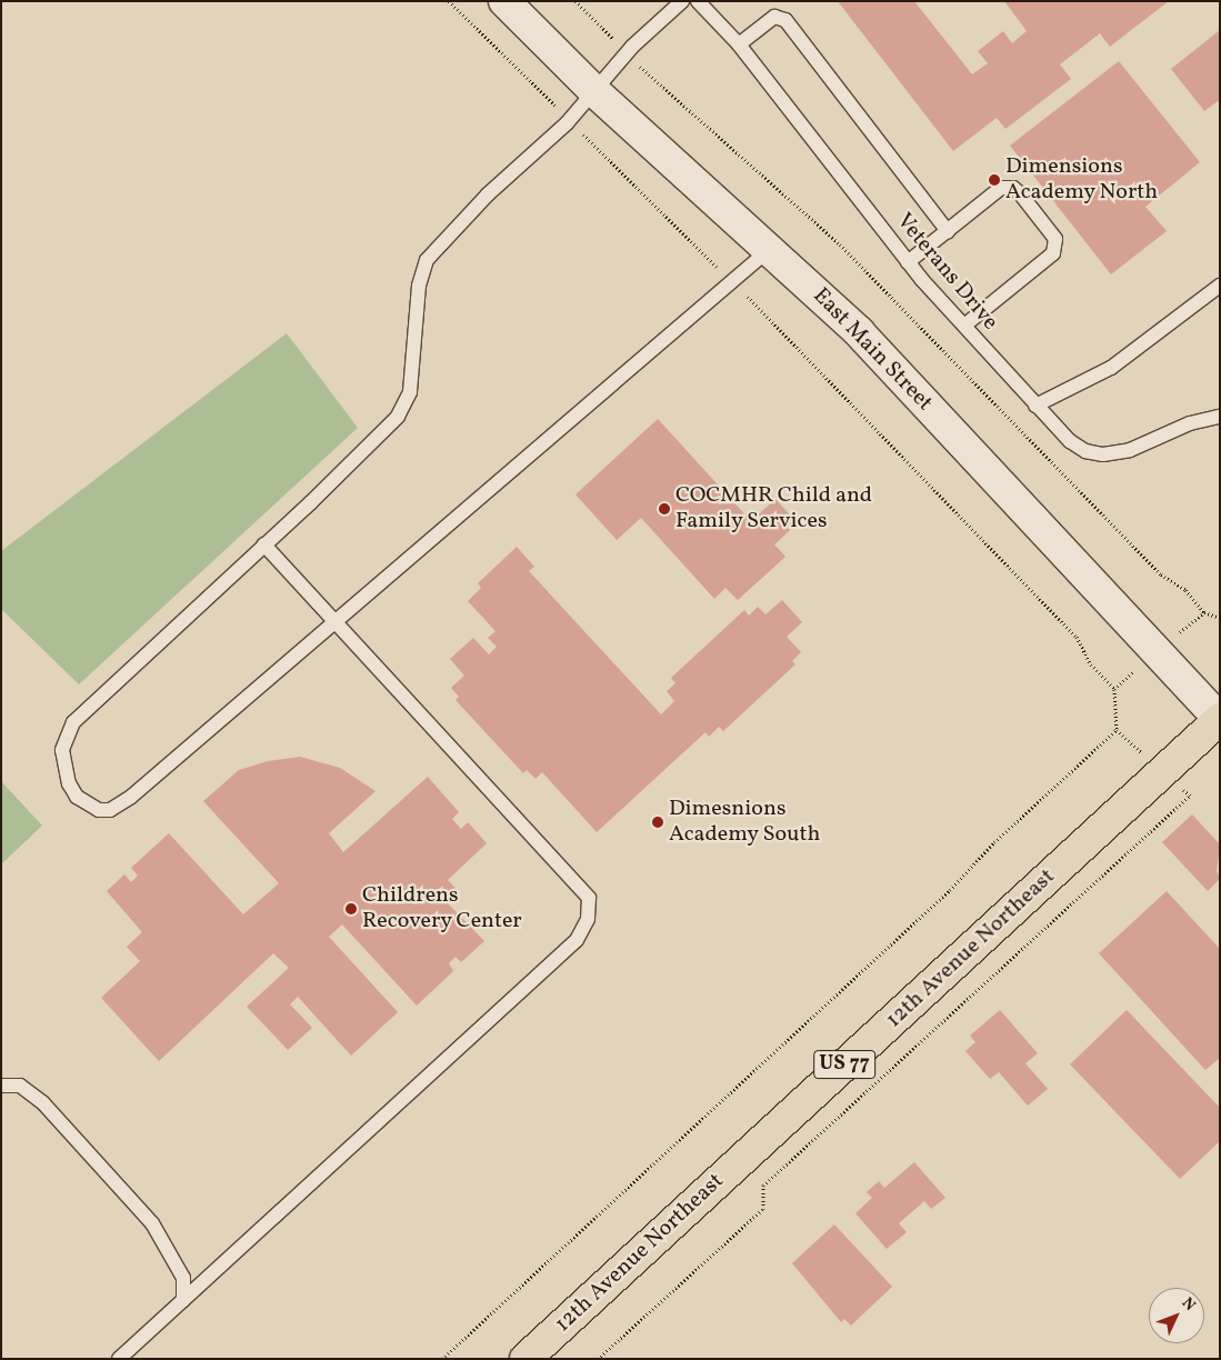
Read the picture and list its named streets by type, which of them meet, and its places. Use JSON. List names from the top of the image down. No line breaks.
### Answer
{"streets":{"main road":["12th Avenue Northeast","US 77"],"street":["East Main Street"],"lane":["Veterans Drive"]},"crossings":[["East Main Street","12th Avenue Northeast"]],"places":["Dimensions Academy North","COCMHR Child and Family Services","Dimesnions Academy South","Childrens Recovery Center"],"north":"top right"}
